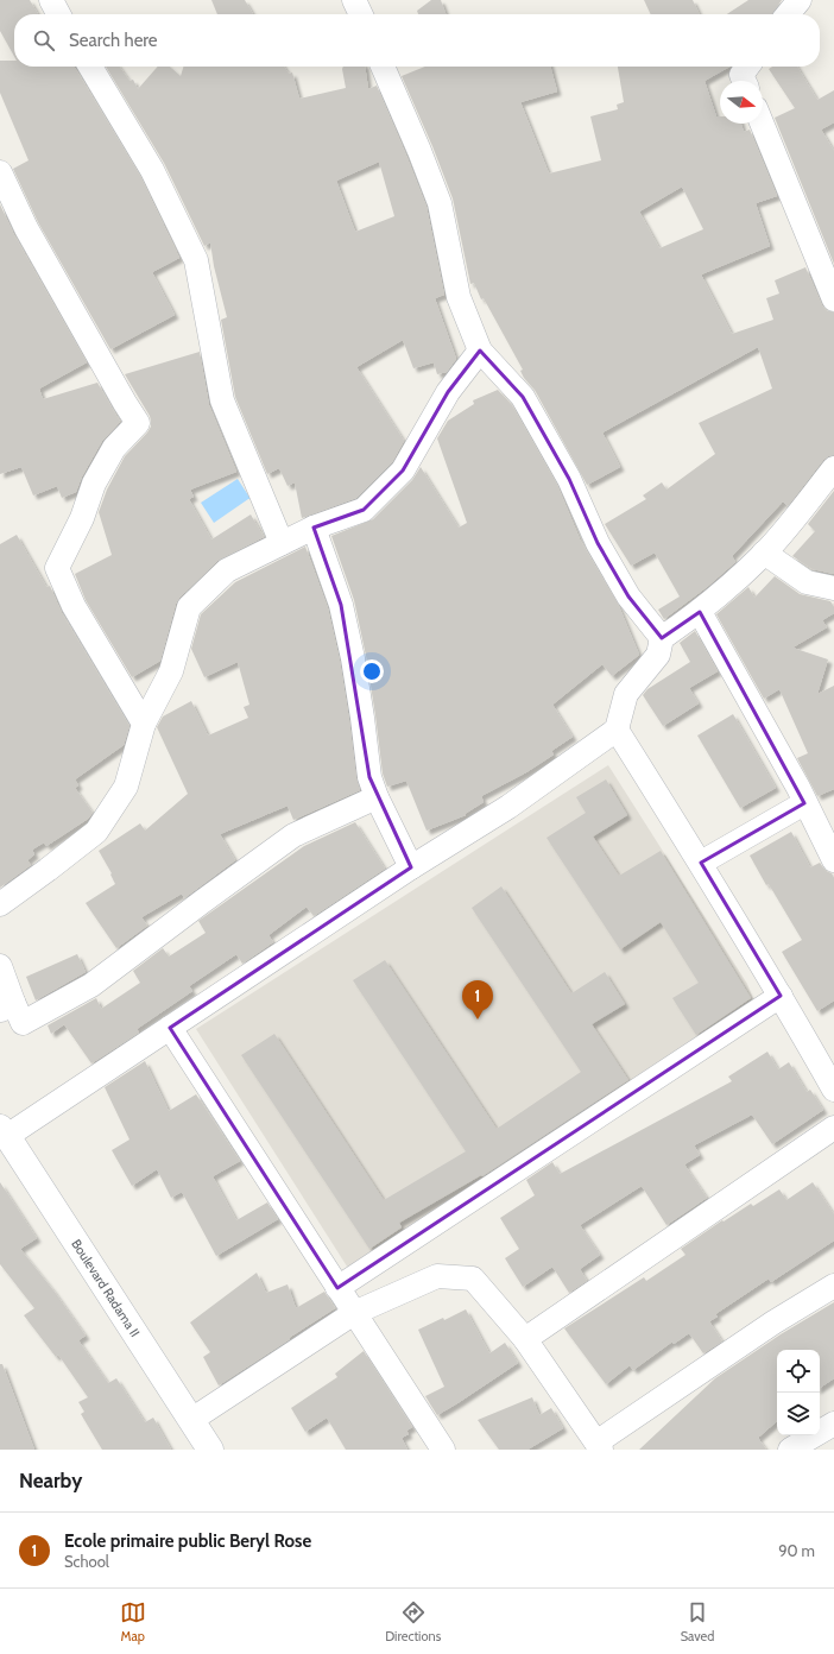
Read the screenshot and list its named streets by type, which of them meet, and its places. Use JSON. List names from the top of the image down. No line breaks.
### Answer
{"streets":{"street":["Boulevard Radama II"]},"north":"right","page":{"search":"Search here","pins":"1","heading":"Nearby","list":[{"mark":"1","name":"Ecole primaire public Beryl Rose","note":"School","value":"90 m"}],"nav":["Map","Directions","Saved"]}}
